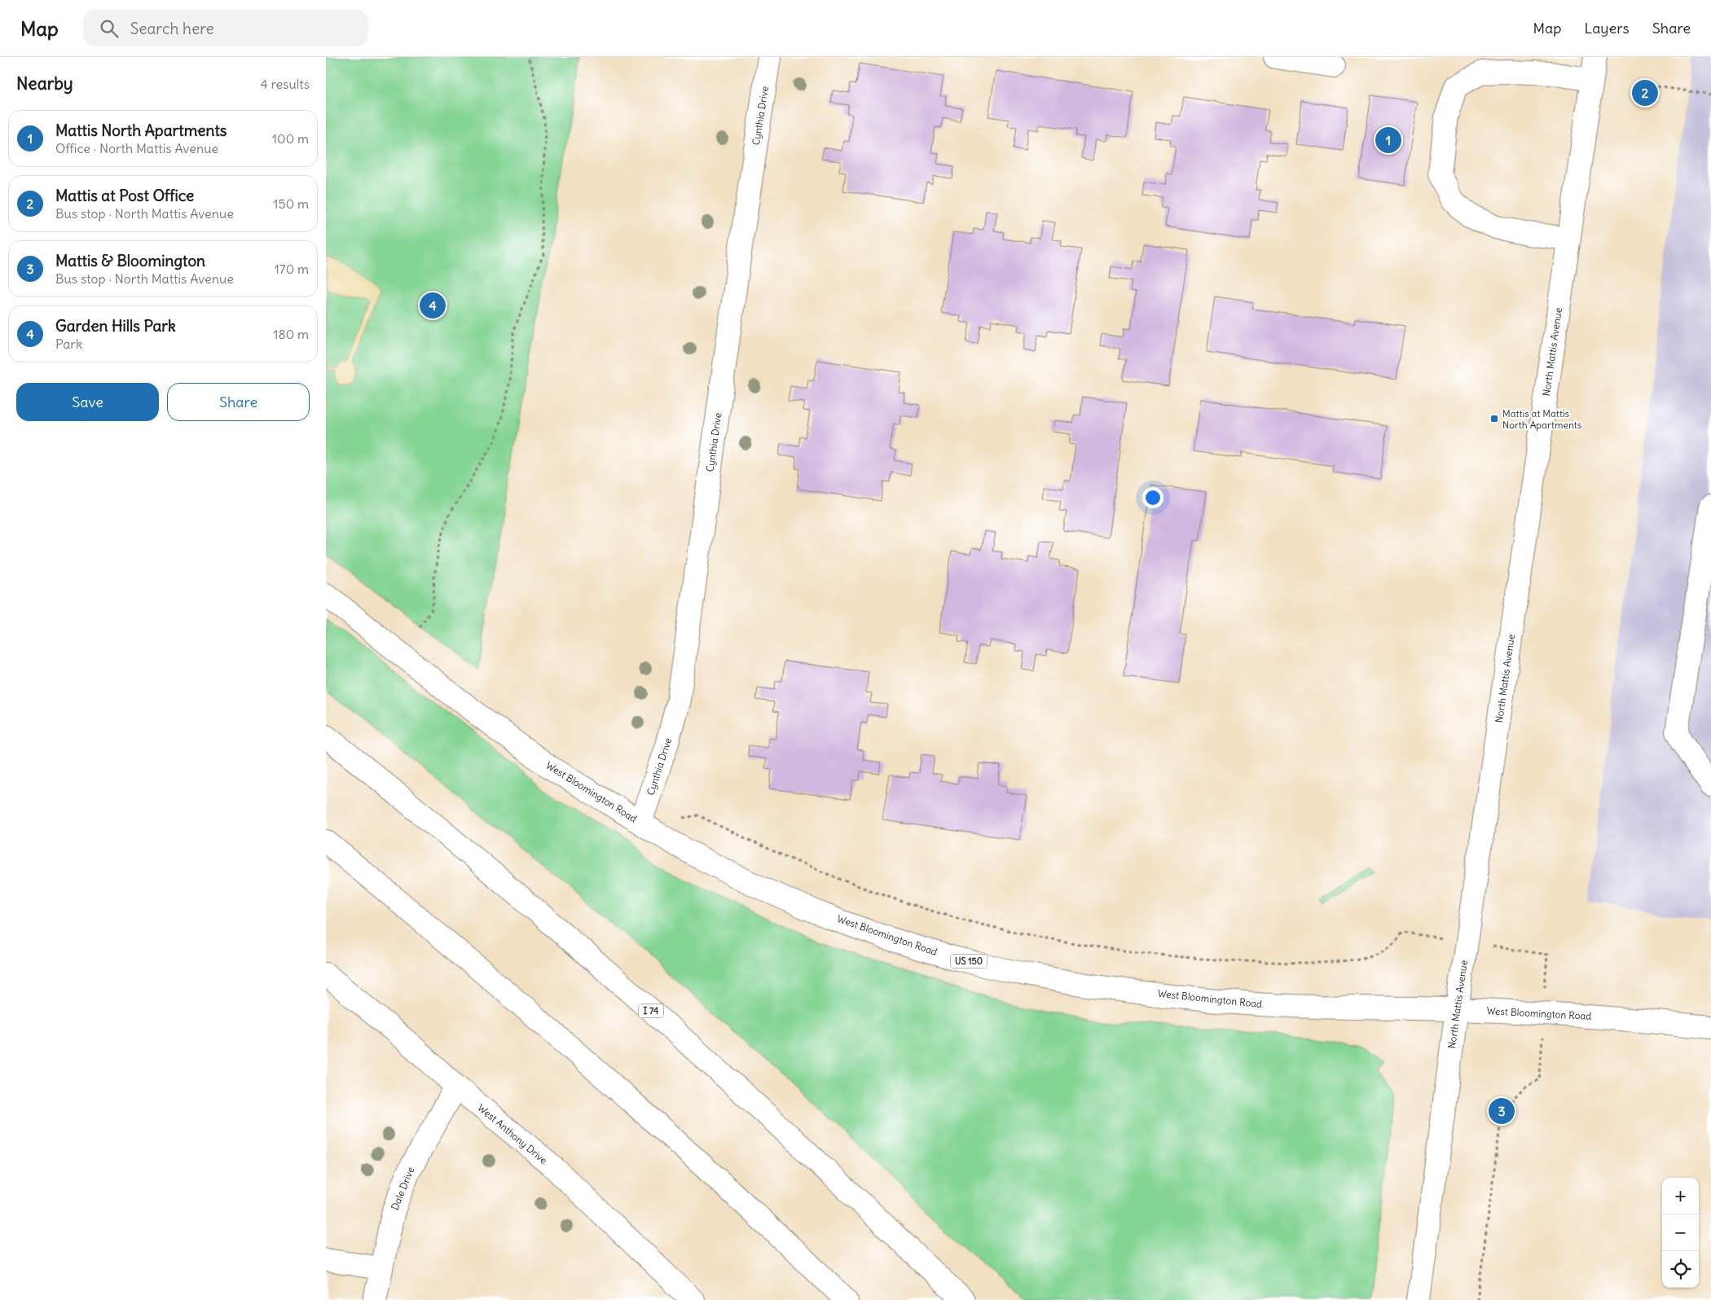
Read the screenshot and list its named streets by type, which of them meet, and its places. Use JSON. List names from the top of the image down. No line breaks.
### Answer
{"streets":{"main road":["Cynthia Drive","North Mattis Avenue","West Bloomington Road","US 150","I 74","West Anthony Drive","Dale Drive"]},"crossings":[["Cynthia Drive","West Bloomington Road"],["North Mattis Avenue","West Bloomington Road"],["West Anthony Drive","Dale Drive"]],"places":{"transit":["Mattis at Mattis North Apartments"]},"page":{"header":"Map","search":"Search here","nav":["Map","Layers","Share"],"heading":["Nearby","4 results"],"pins":["2","1","4","3"],"list":[{"mark":"1","name":"Mattis North Apartments","note":"Office · North Mattis Avenue","value":"100 m"},{"mark":"2","name":"Mattis at Post Office","note":"Bus stop · North Mattis Avenue","value":"150 m"},{"mark":"3","name":"Mattis & Bloomington","note":"Bus stop · North Mattis Avenue","value":"170 m"},{"mark":"4","name":"Garden Hills Park","note":"Park","value":"180 m"}],"buttons":["Save","Share"],"map_buttons":["+","−"]}}
